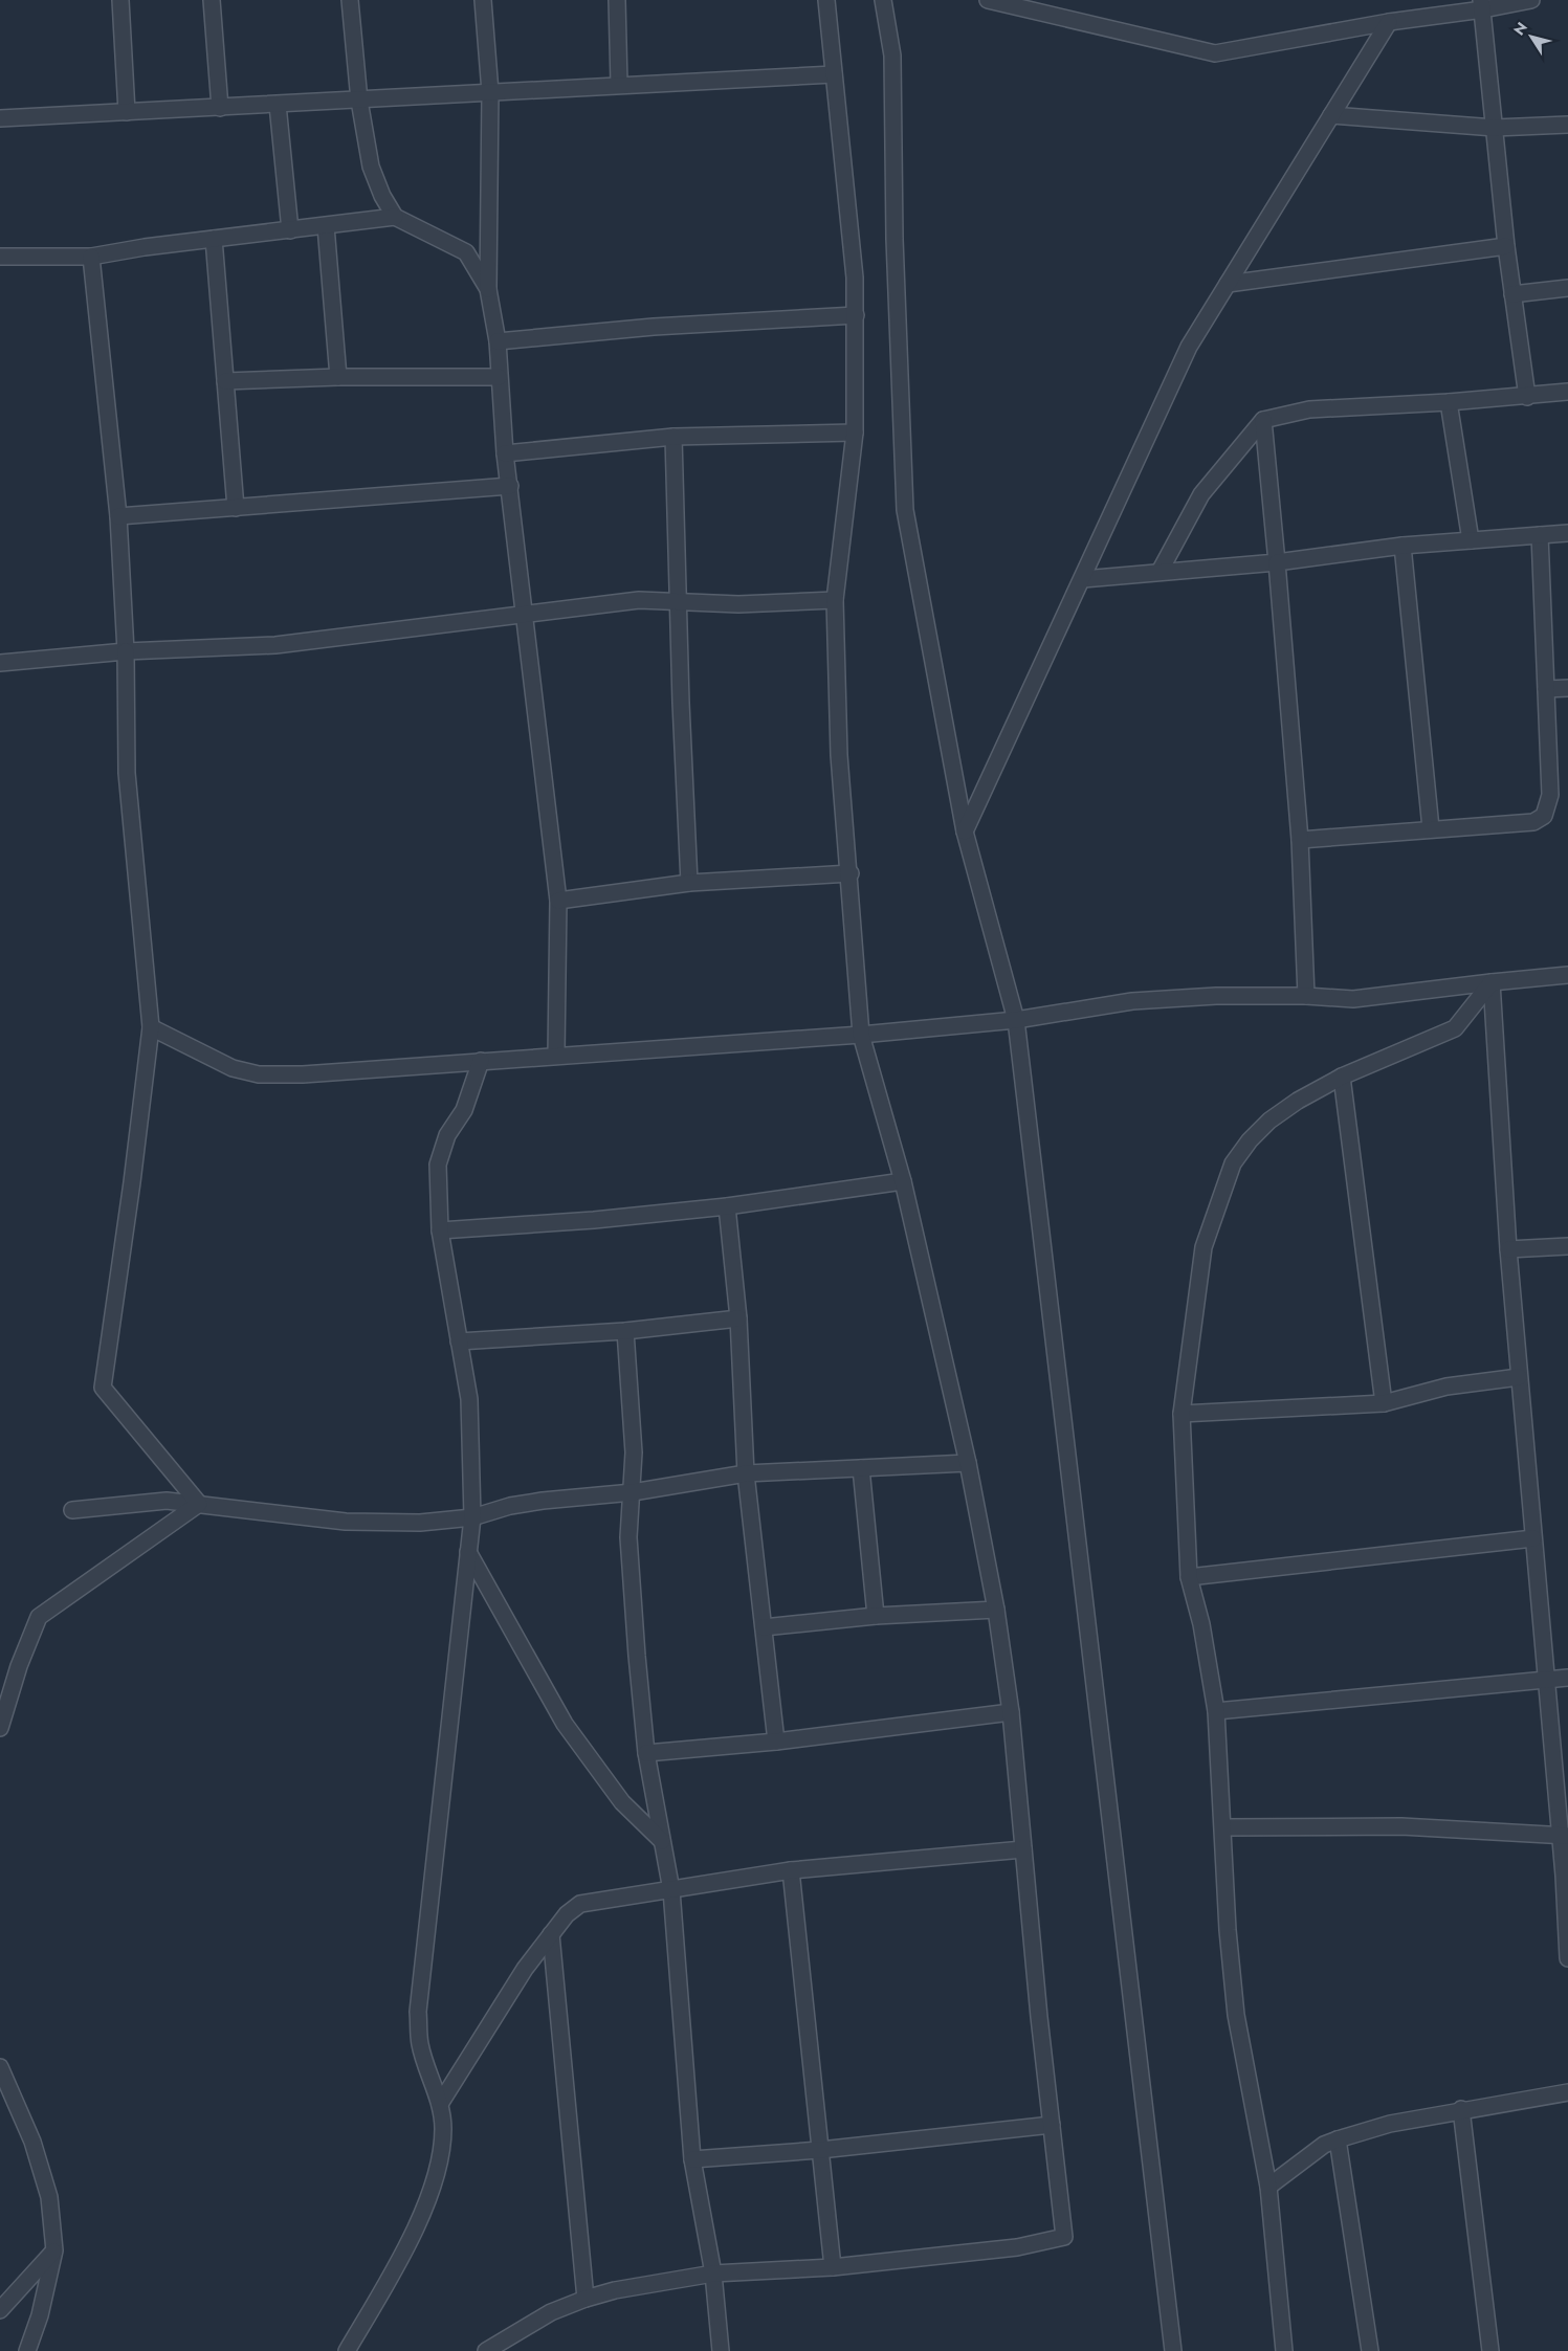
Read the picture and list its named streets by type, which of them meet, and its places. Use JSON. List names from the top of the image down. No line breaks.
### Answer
{"north":"top left"}
